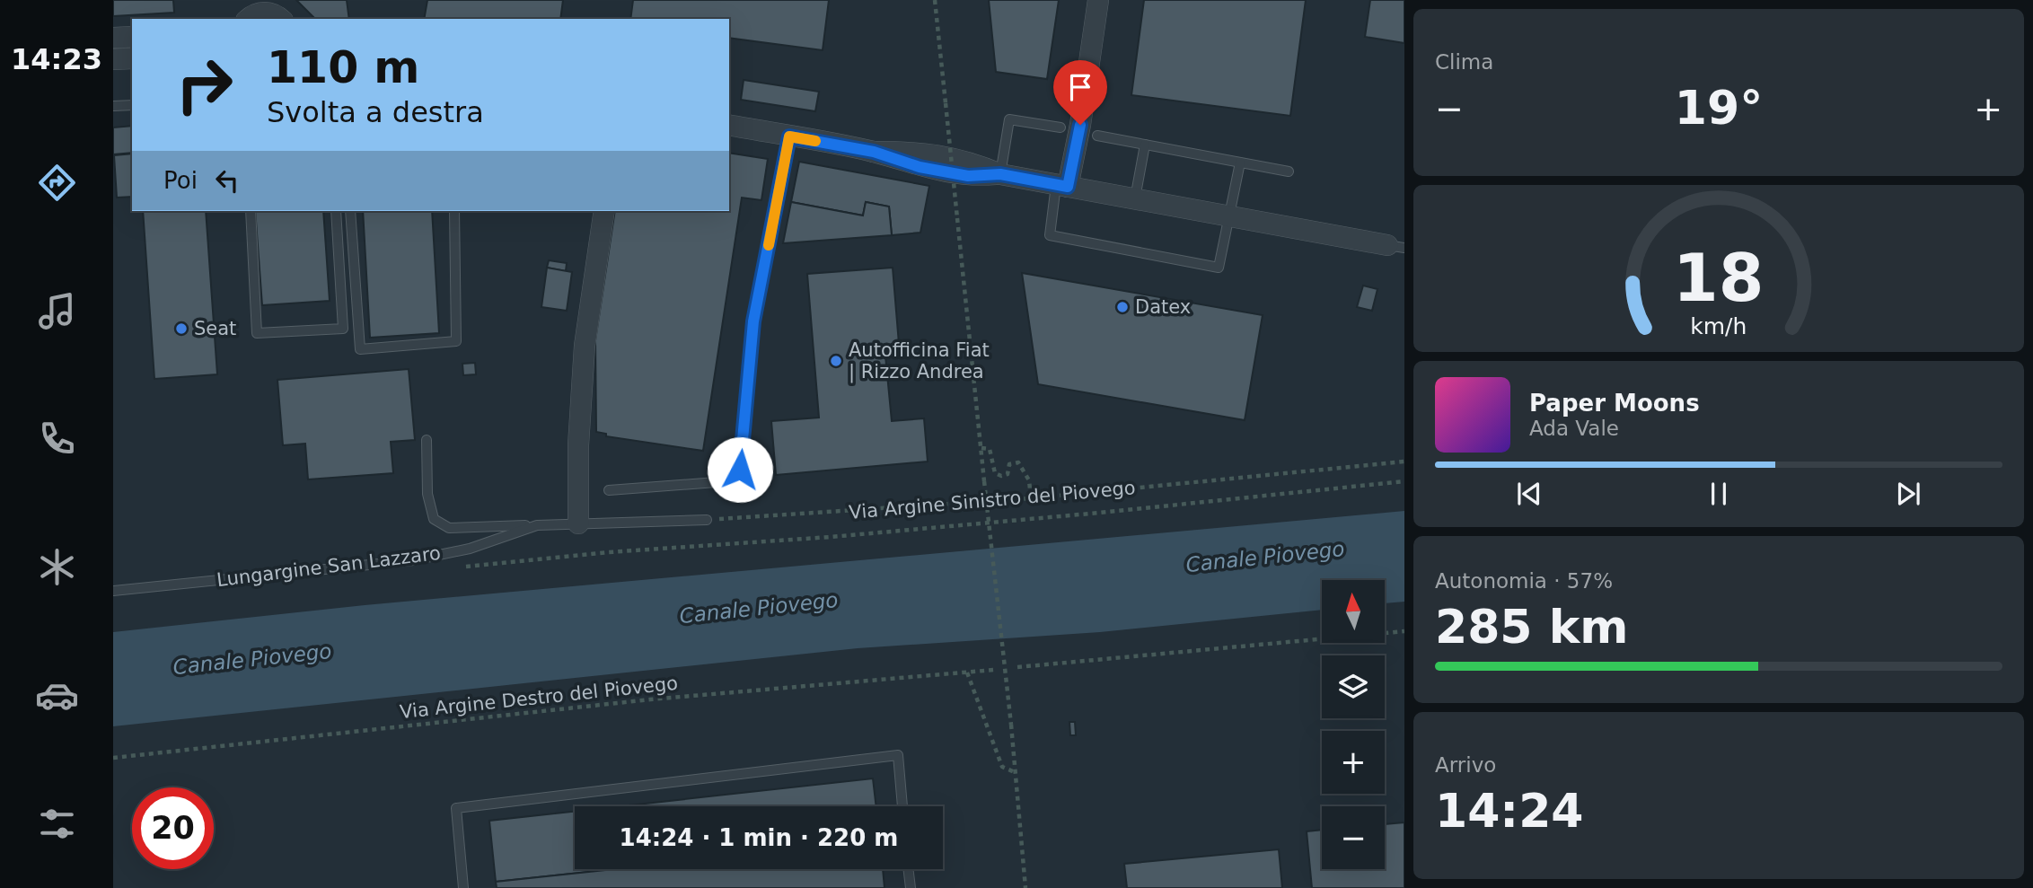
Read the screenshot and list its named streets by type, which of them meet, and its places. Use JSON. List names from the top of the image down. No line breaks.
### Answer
{"streets":{"lane":["Lungargine San Lazzaro"],"path":["Via Argine Sinistro del Piovego","Via Argine Destro del Piovego"]},"water":["Canale Piovego"],"places":["Datex","Seat","Autofficina Fiat | Rizzo Andrea"],"north":"top","page":{"tabs":"14:23","tile":["Clima",["Autonomia · 57%","285 km"],["Arrivo","14:24"]],"turn":["110 m","Svolta a destra"],"heat":["−","19°","+"],"then":"Poi","song":["Paper Moons","Ada Vale"],"map_buttons":["+","−"],"limit":"20","trip":"14:24 · 1 min · 220 m","gauge":["18","km/h"]}}
